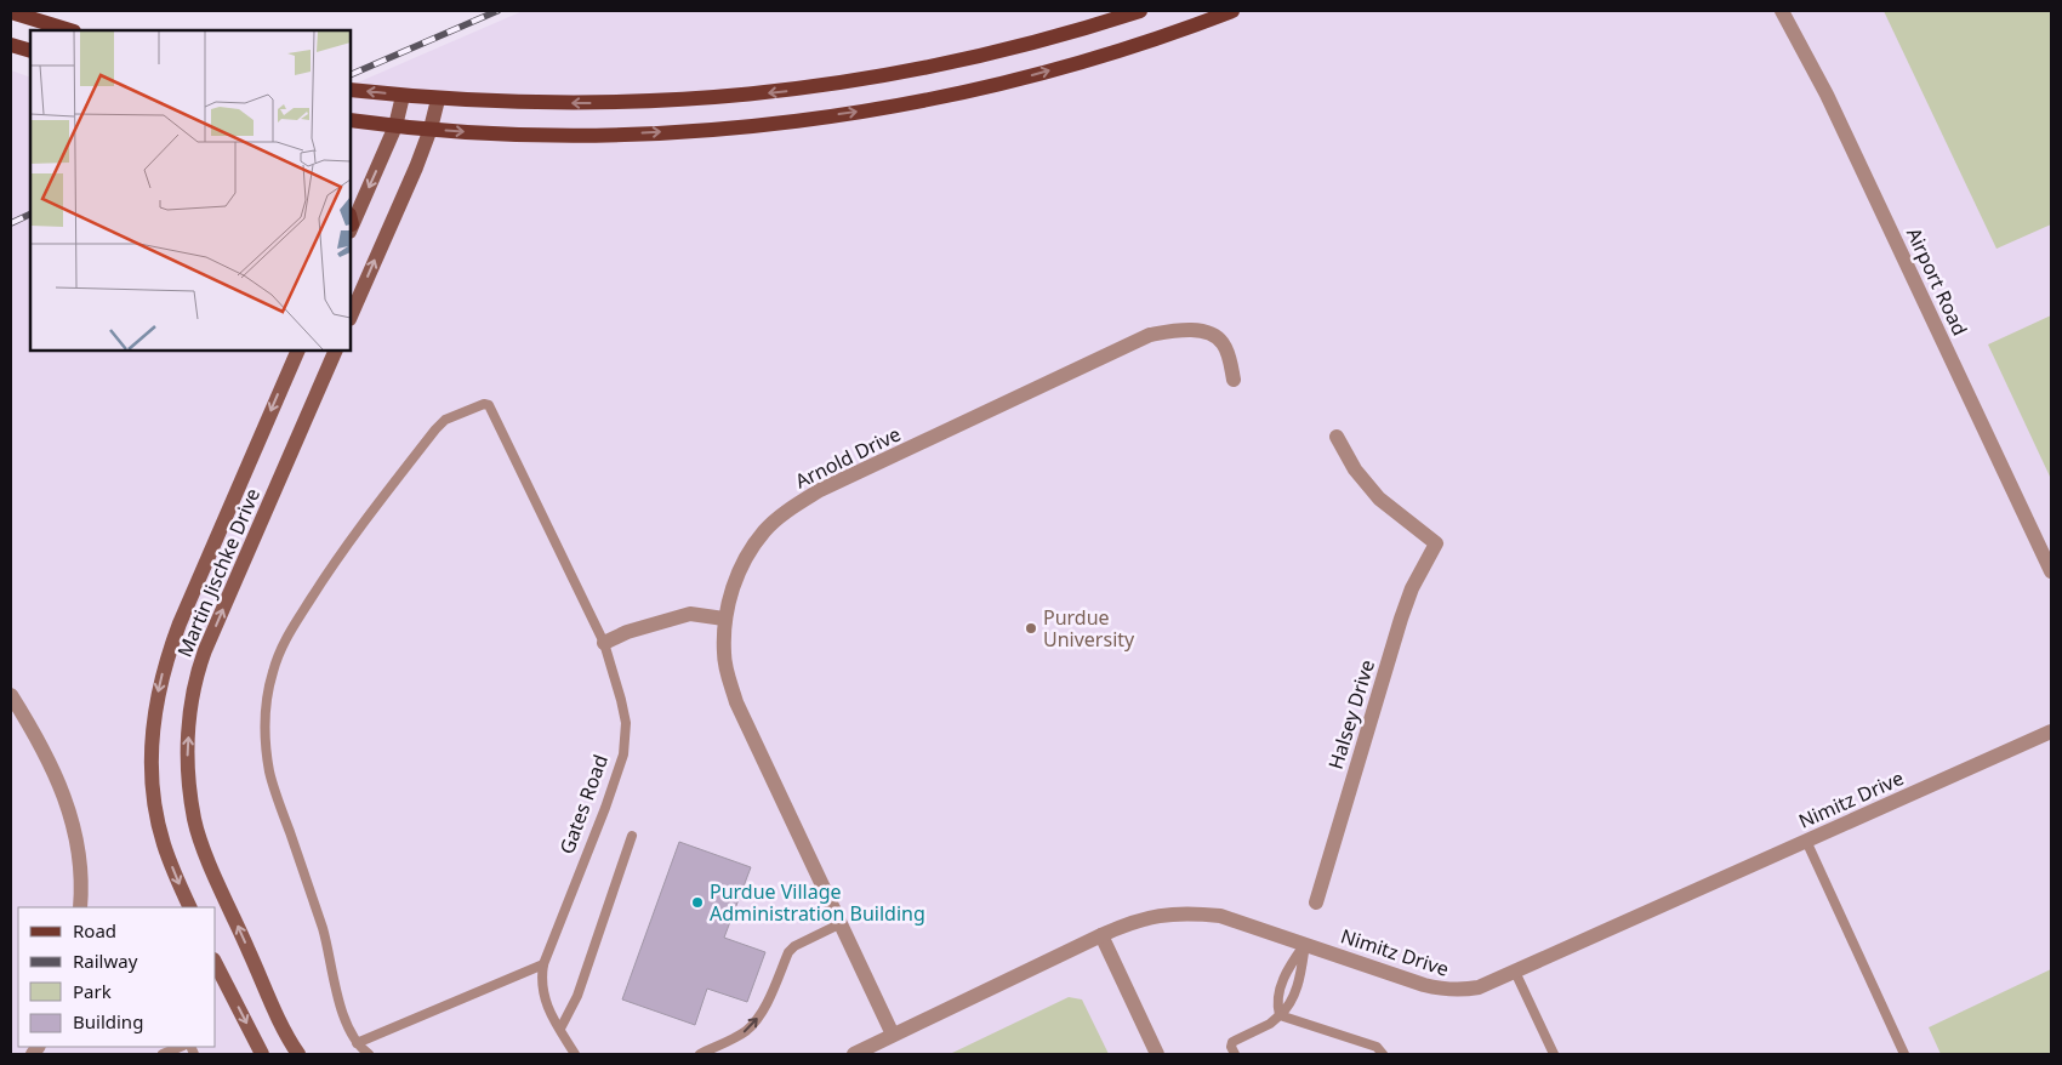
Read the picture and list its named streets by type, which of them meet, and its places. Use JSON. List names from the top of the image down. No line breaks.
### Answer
{"streets":{"main road":["Martin Jischke Drive"],"street":["Airport Road","Arnold Drive","Halsey Drive","Nimitz Drive"],"lane":["Gates Road"]},"crossings":[["Arnold Drive","Nimitz Drive"]],"places":["Purdue University","Purdue Village Administration Building"],"legend":["Road","Railway","Park","Building"]}
